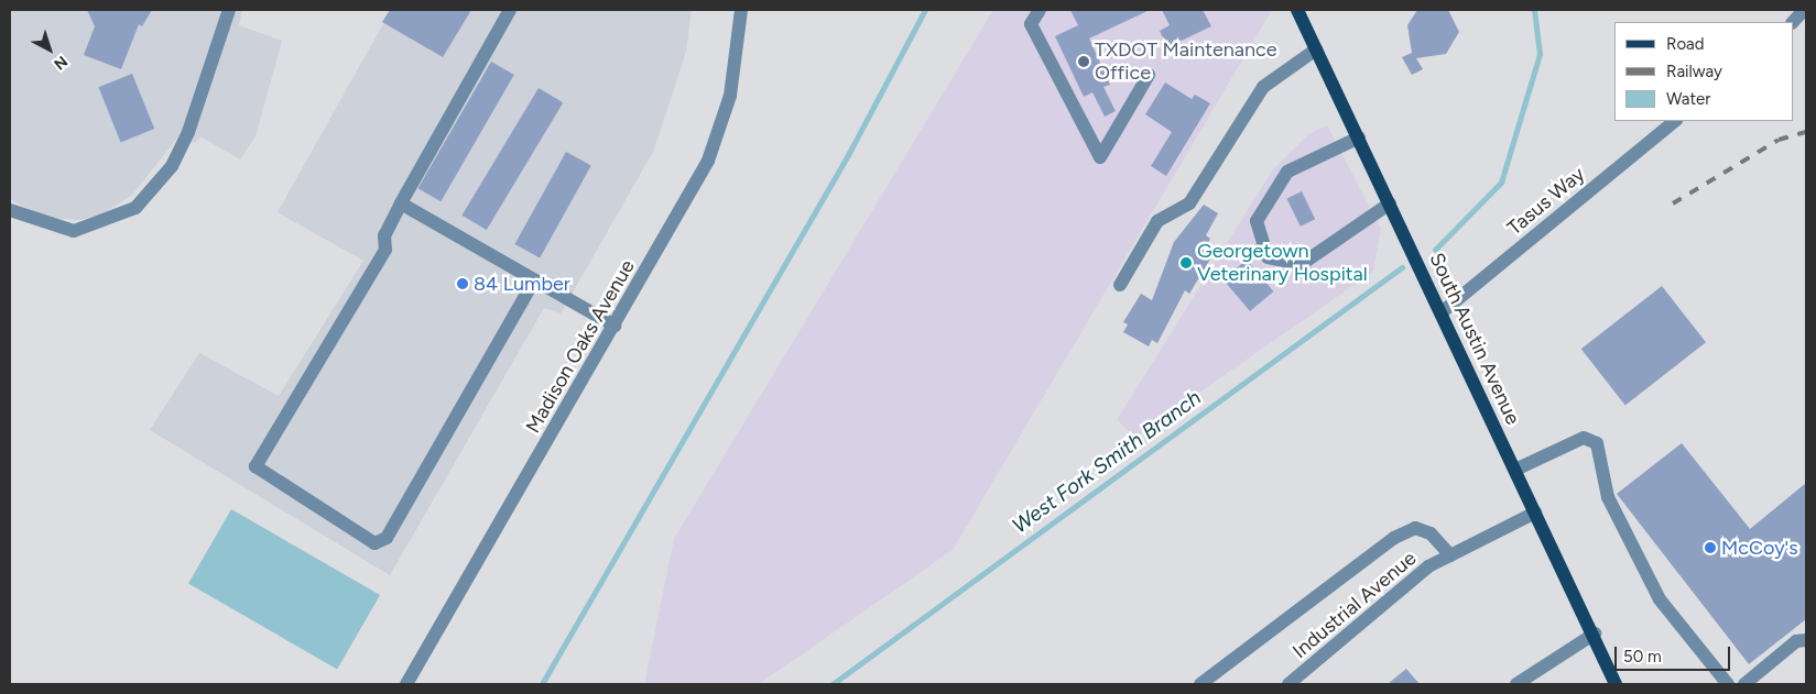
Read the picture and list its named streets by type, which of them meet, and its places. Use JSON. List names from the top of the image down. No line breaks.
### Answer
{"streets":{"main road":["South Austin Avenue"],"street":["Tasus Way","Madison Oaks Avenue","Industrial Avenue"]},"crossings":[["Tasus Way","South Austin Avenue"],["South Austin Avenue","Industrial Avenue"]],"water":["West Fork Smith Branch"],"places":["TXDOT Maintenance Office","Georgetown Veterinary Hospital","84 Lumber","McCoy's"],"legend":["Road","Railway","Water"],"scale_bar":"50 m","north":"bottom right"}
